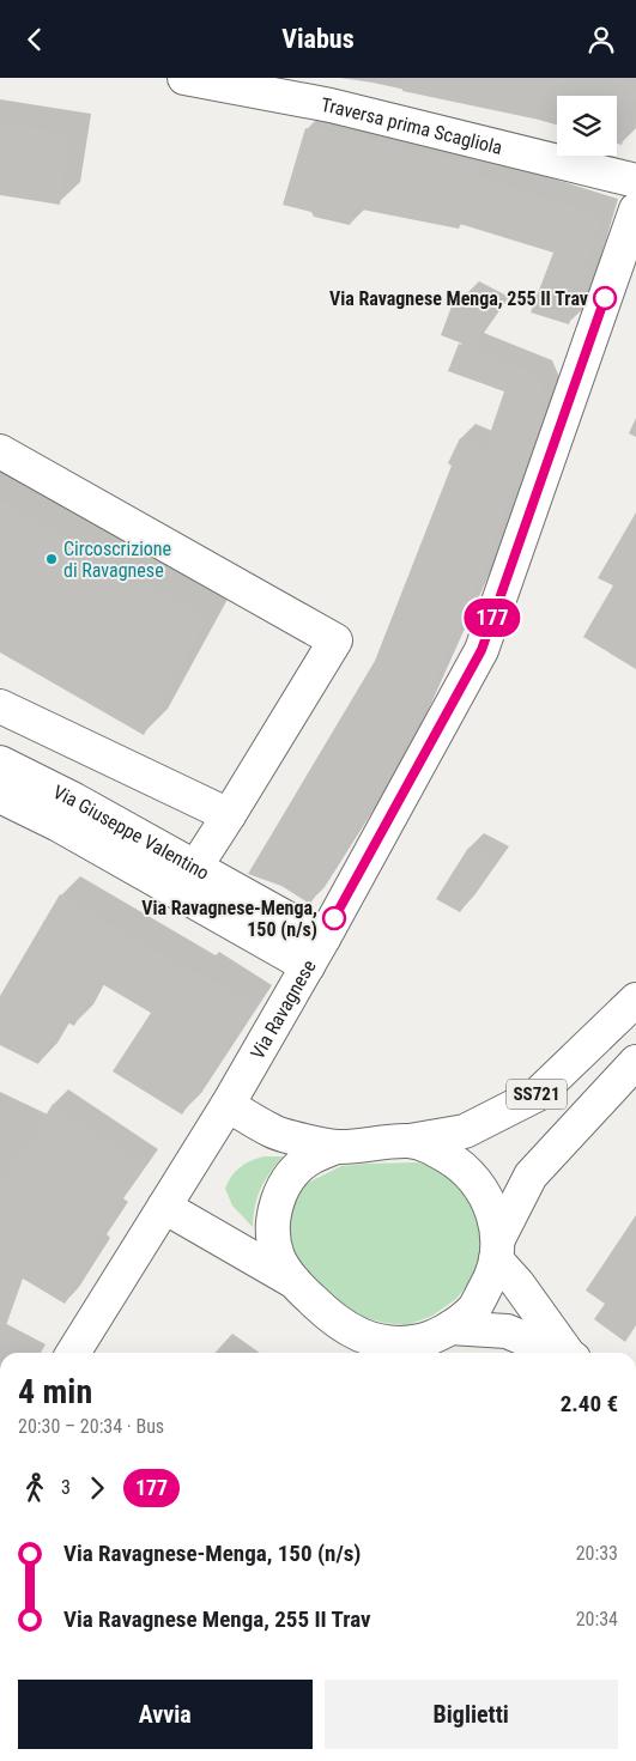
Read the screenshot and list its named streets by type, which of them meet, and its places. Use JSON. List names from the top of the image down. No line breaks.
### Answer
{"streets":{"main road":["Traversa prima Scagliola","Via Giuseppe Valentino","Via Ravagnese","SS721"]},"crossings":[["Via Giuseppe Valentino","Via Ravagnese"]],"places":["Via Ravagnese Menga, 255 II Trav","Circoscrizione di Ravagnese","Via Ravagnese-Menga, 150 (n/s)"],"lines":["bus line 177"],"page":{"header":"Viabus","on_map":"177","heading":["4 min","20:30 – 20:34 · Bus","2.40 €"],"legs":["3","177"],"list":[{"name":"Via Ravagnese-Menga, 150 (n/s)","value":"20:33"},{"name":"Via Ravagnese Menga, 255 II Trav","value":"20:34"}],"buttons":["Avvia","Biglietti"]}}
